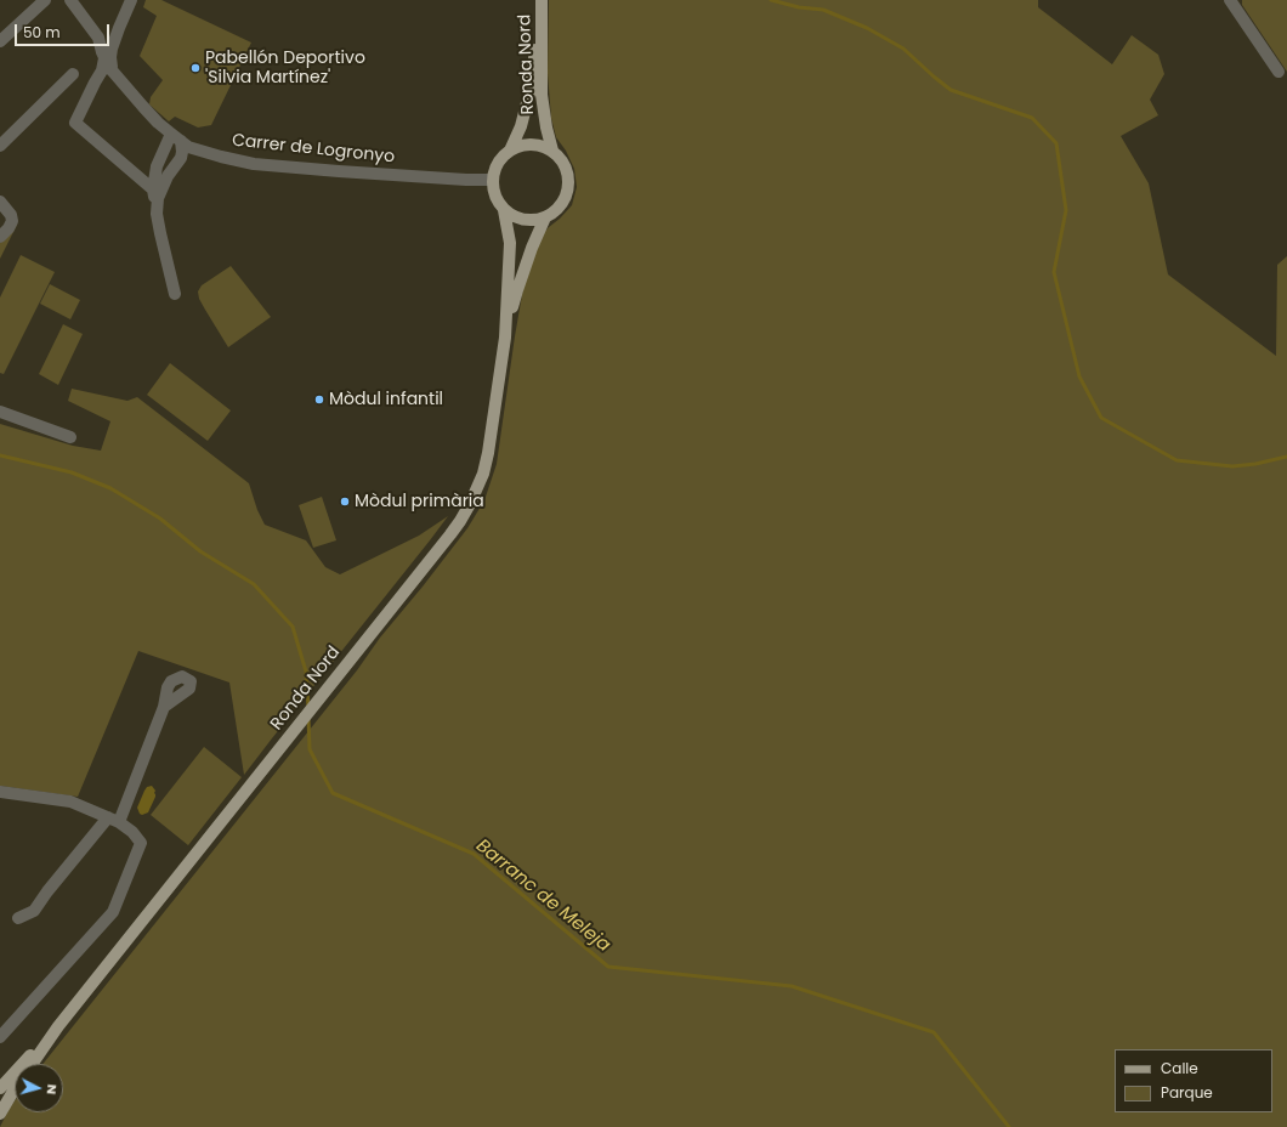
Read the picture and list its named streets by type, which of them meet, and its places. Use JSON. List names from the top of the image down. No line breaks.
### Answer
{"streets":{"main road":["Ronda Nord"],"street":["Carrer de Logronyo"]},"crossings":[["Ronda Nord","Carrer de Logronyo"]],"water":["Barranc de Meleja"],"places":["Pabellón Deportivo 'Silvia Martínez'","Mòdul infantil","Mòdul primària"],"legend":["Calle","Parque"],"scale_bar":"50 m","north":"right"}
